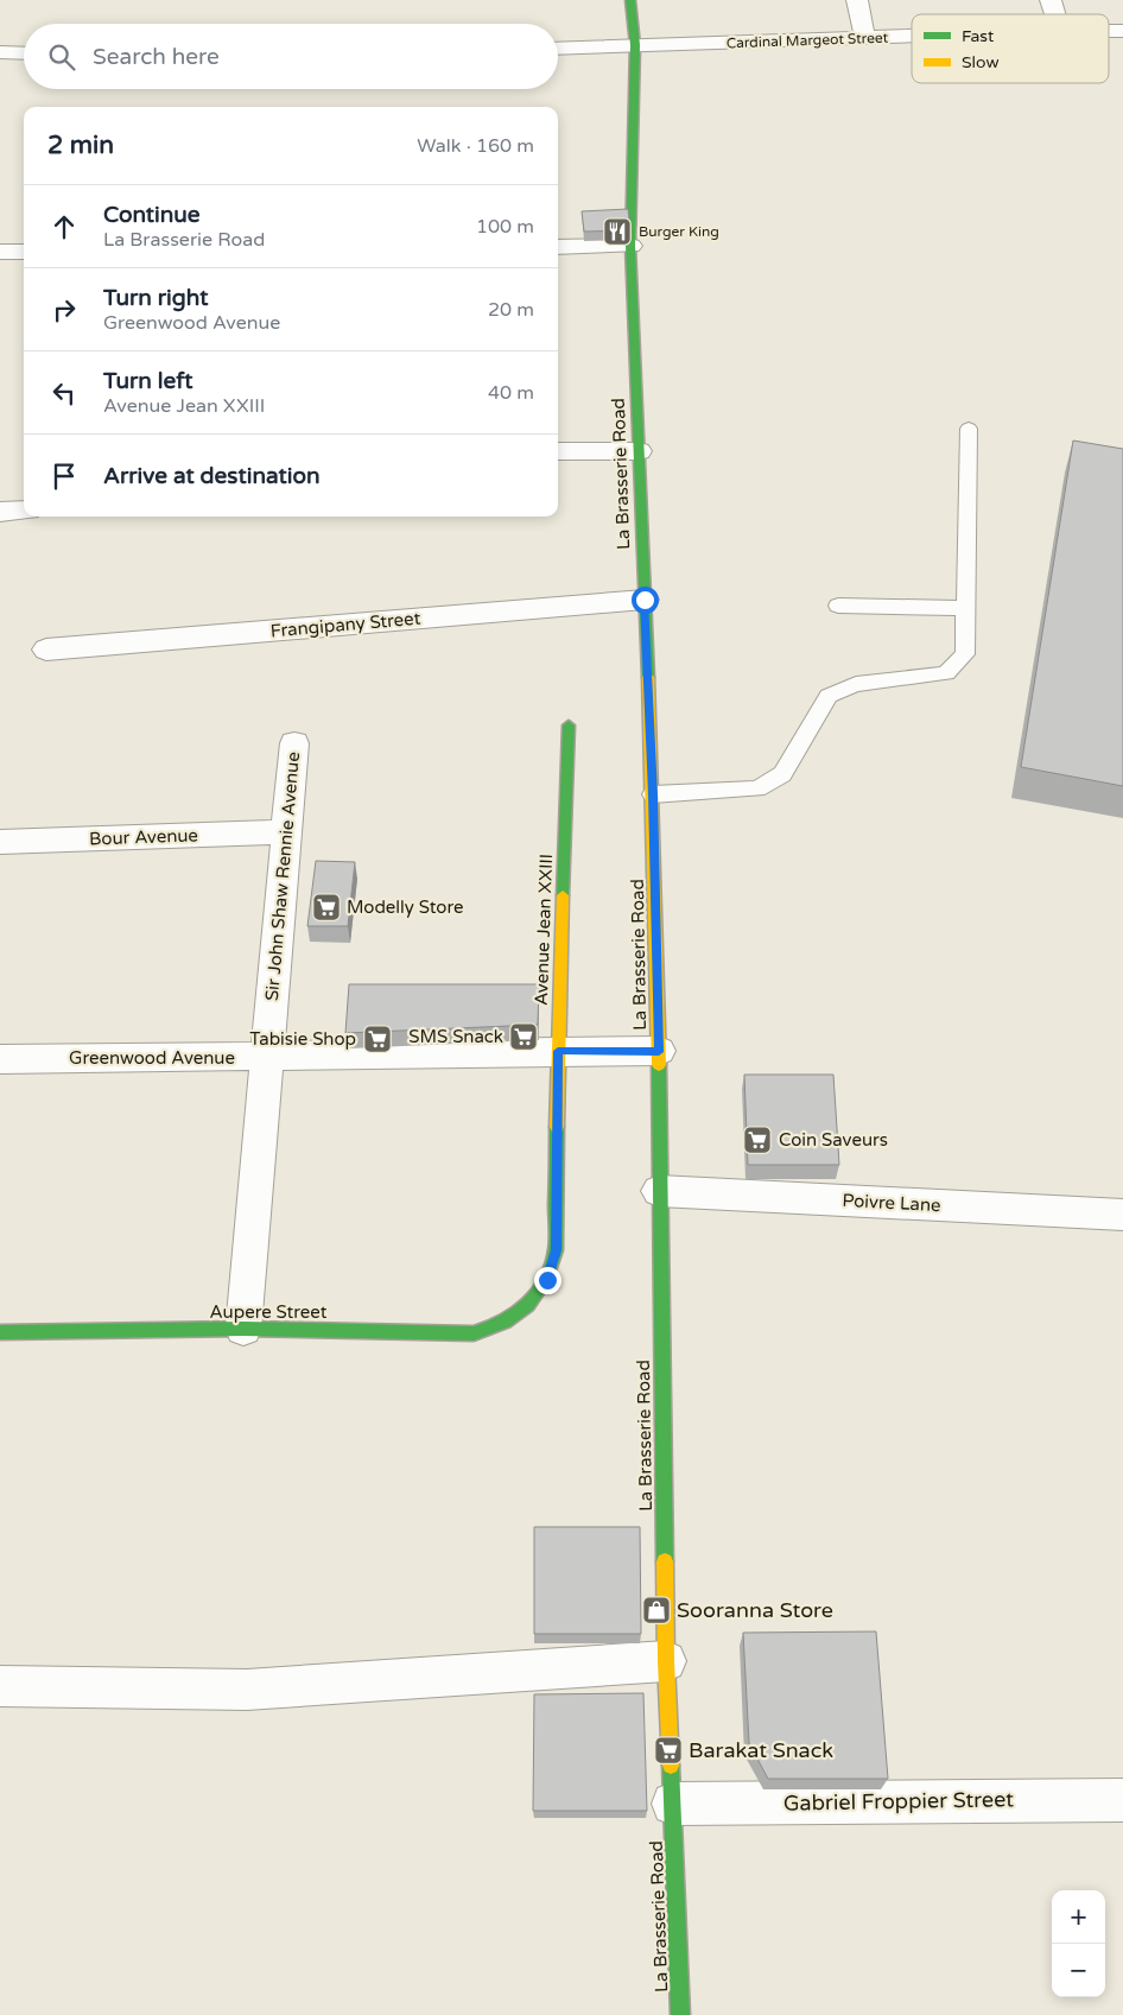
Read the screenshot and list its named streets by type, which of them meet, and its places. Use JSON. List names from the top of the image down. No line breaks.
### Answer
{"streets":{"main road":["La Brasserie Road","Avenue Jean XXIII","Aupere Street"],"street":["Cardinal Margeot Street","Frangipany Street","Bour Avenue","Sir John Shaw Rennie Avenue","Greenwood Avenue","Poivre Lane","Gabriel Froppier Street"]},"crossings":[["Cardinal Margeot Street","La Brasserie Road"],["La Brasserie Road","Frangipany Street"],["La Brasserie Road","Greenwood Avenue"],["La Brasserie Road","Poivre Lane"],["La Brasserie Road","Gabriel Froppier Street"],["Bour Avenue","Sir John Shaw Rennie Avenue"],["Sir John Shaw Rennie Avenue","Greenwood Avenue"],["Sir John Shaw Rennie Avenue","Aupere Street"],["Avenue Jean XXIII","Greenwood Avenue"],["Avenue Jean XXIII","Aupere Street"]],"places":{"restaurant":["Burger King"],"supermarket":["Modelly Store","SMS Snack","Tabisie Shop","Coin Saveurs","Barakat Snack"],"shop":["Sooranna Store"]},"legend":["Fast","Slow"],"page":{"search":"Search here","heading":["2 min","Walk · 160 m"],"list":[["Continue","La Brasserie Road","100 m"],["Turn right","Greenwood Avenue","20 m"],["Turn left","Avenue Jean XXIII","40 m"],"Arrive at destination"],"map_buttons":["+","−"]}}
